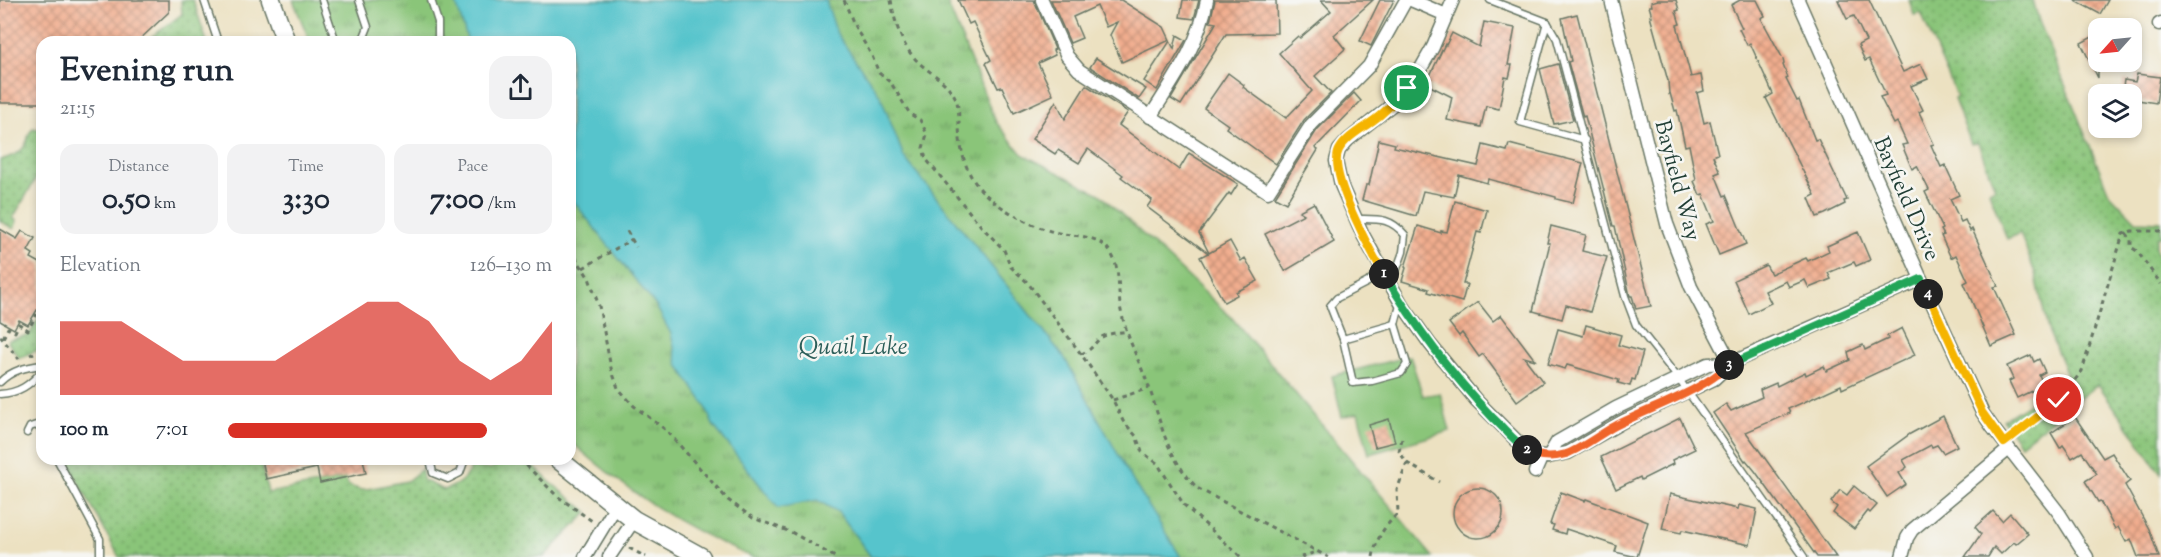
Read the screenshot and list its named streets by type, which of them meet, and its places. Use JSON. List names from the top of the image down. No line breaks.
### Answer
{"streets":{"street":["Bayfield Way","Bayfield Drive"]},"water":["Quail Lake"],"north":"bottom left","page":{"heading":["Evening run","21:15"],"stats":[["Distance","0.50 km"],["Time","3:30"],["Pace","7:00 /km"]],"chart":["Elevation","126–130 m"],"pins":["1","4","3","2"],"list":[{"name":"100 m","note":"7:01"}]}}
